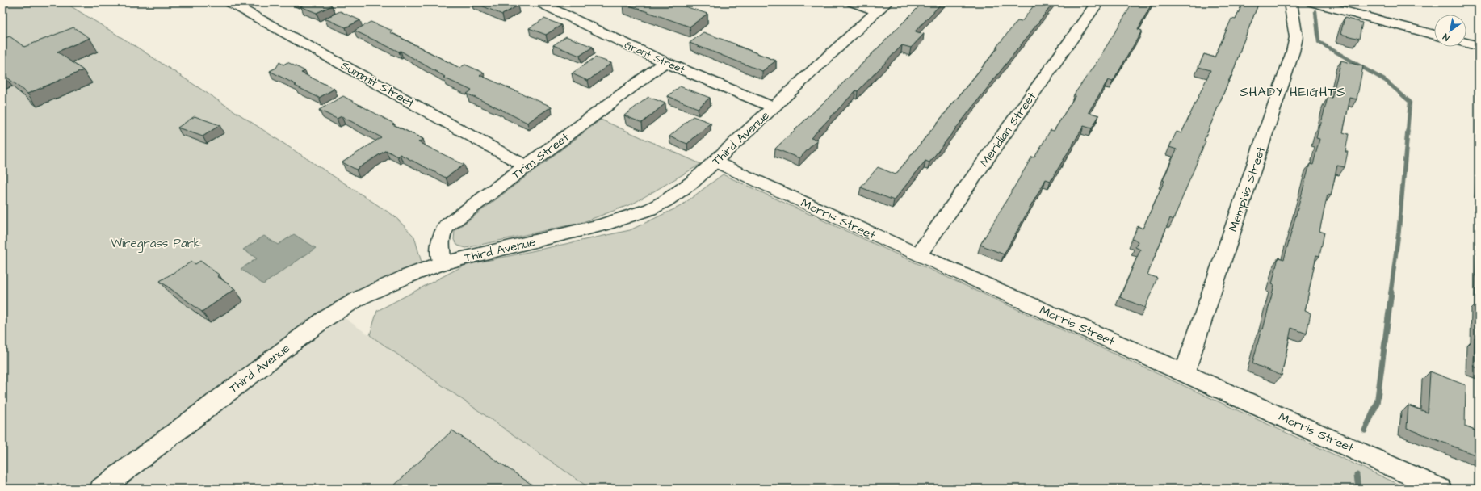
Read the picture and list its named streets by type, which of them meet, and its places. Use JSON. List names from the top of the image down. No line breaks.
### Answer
{"streets":{"street":["Grant Street","Summit Street","Meridian Street","Third Avenue","Trim Street","Memphis Street","Morris Street"]},"crossings":[["Grant Street","Third Avenue"],["Grant Street","Trim Street"],["Summit Street","Trim Street"],["Meridian Street","Morris Street"],["Third Avenue","Trim Street"],["Third Avenue","Morris Street"],["Memphis Street","Morris Street"]],"districts":["SHADY HEIGHTS"],"parks":["Wiregrass Park"],"north":"bottom left"}
